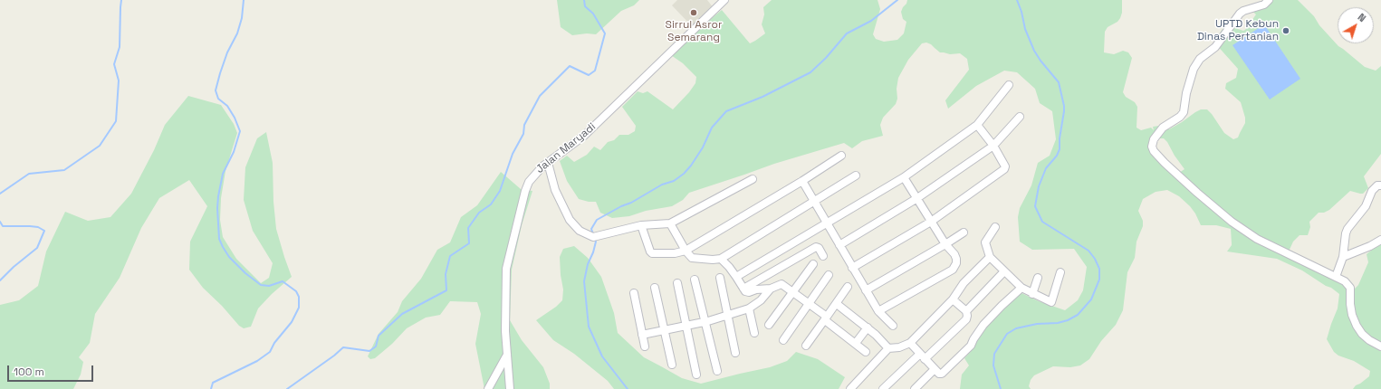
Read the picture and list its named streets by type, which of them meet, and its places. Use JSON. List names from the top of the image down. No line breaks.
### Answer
{"streets":{"street":["Jalan Maryadi"]},"places":["Sirrul Asror Semarang","UPTD Kebun Dinas Pertanian"],"scale_bar":"100 m","north":"top right"}
